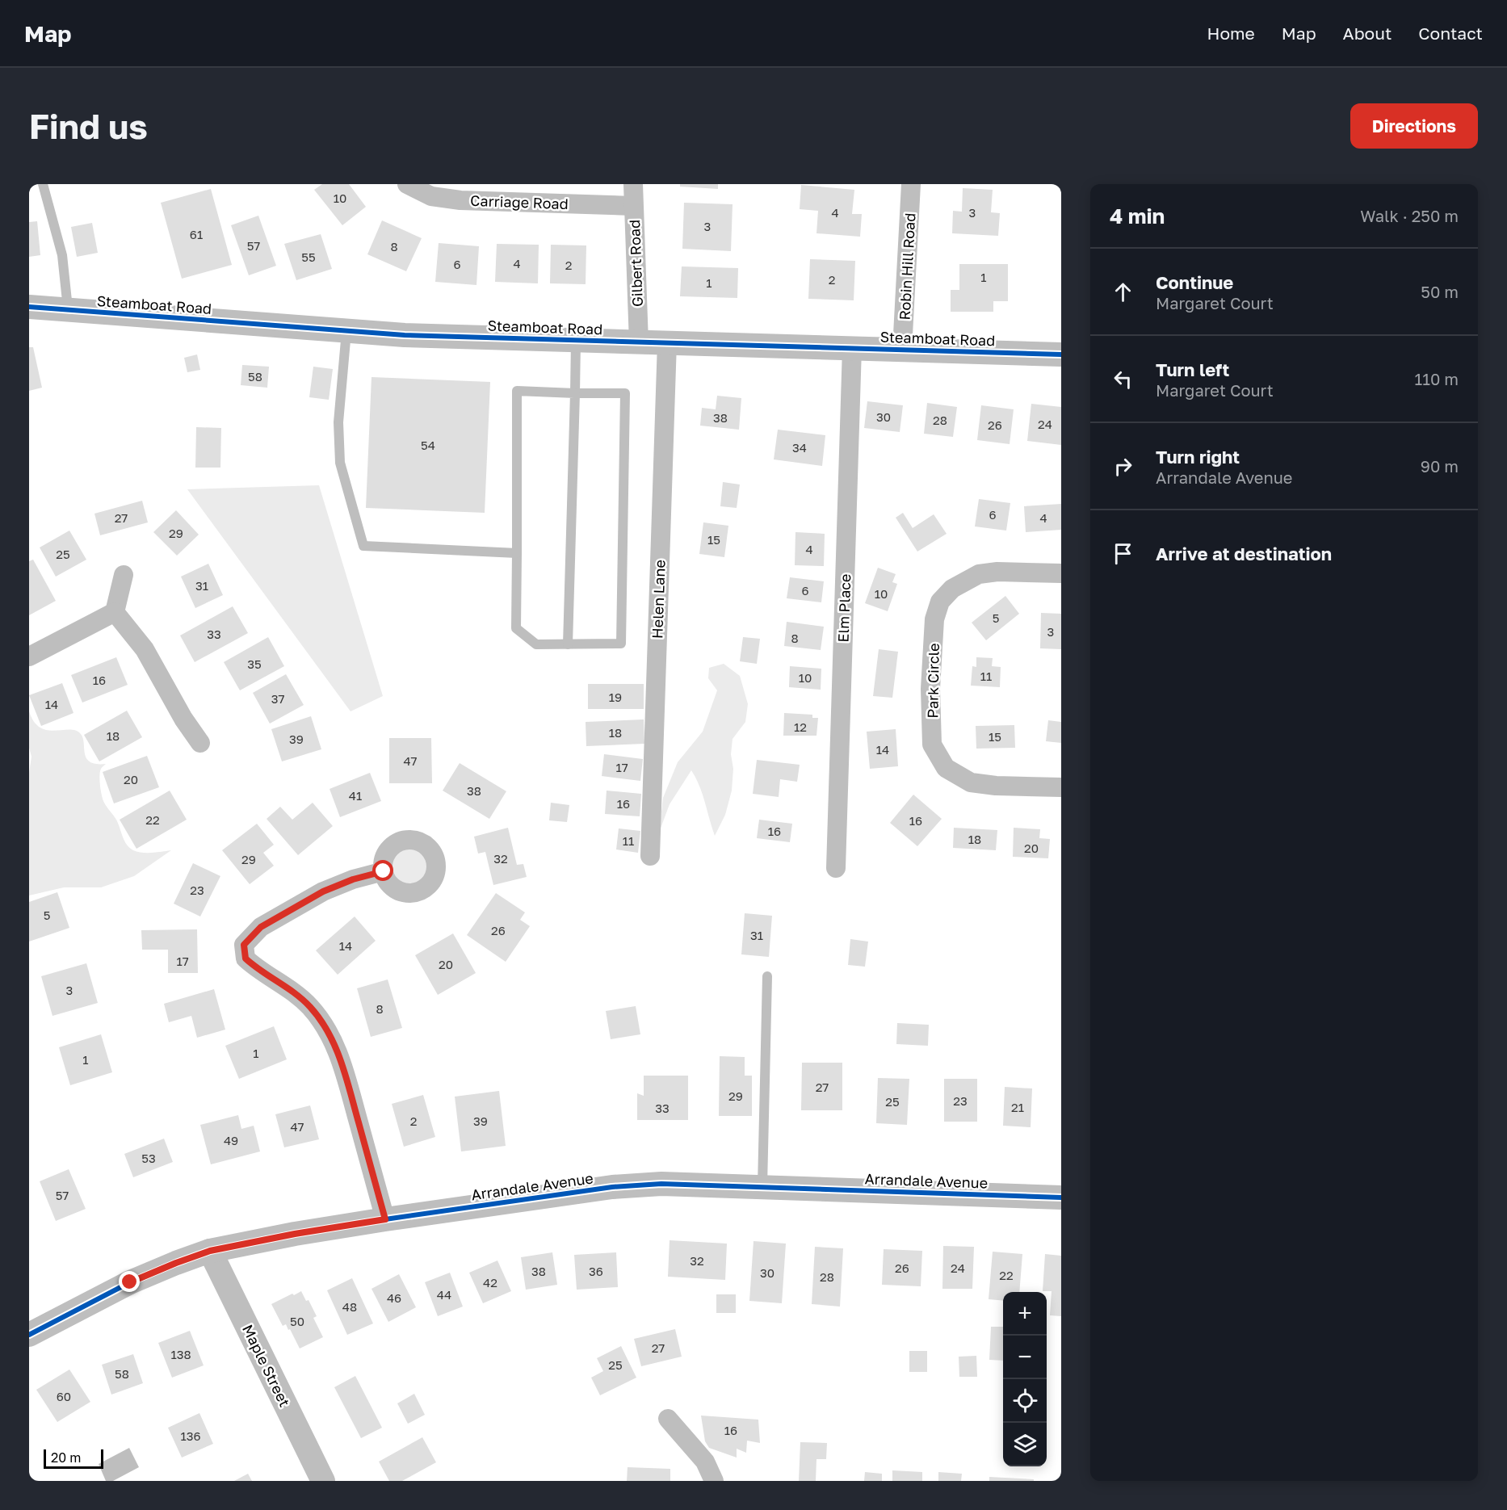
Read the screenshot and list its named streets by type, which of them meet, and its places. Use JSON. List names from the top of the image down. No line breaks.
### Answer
{"streets":{"street":["Carriage Road","Gilbert Road","Robin Hill Road","Steamboat Road","Helen Lane","Elm Place","Park Circle","Arrandale Avenue","Maple Street"]},"crossings":[["Carriage Road","Gilbert Road"],["Gilbert Road","Steamboat Road"],["Robin Hill Road","Steamboat Road"],["Steamboat Road","Helen Lane"],["Steamboat Road","Elm Place"],["Arrandale Avenue","Maple Street"]],"house_numbers":["10","4","3","3","61","57","8","55","4","6","2","1","2","1","58","30","38","28","24","26","54","34","6","27","4","29","15","4","25","31","6","10","5","3","33","8","35","11","10","16","19","37","14","12","18","18","15","39","14","47","17","20","38","41","16","22","16","16","18","11","20","32","29","23","5","26","31","14","17","20","3","8","1","1","27","29","23","25","21","33","2","39","47","49","53","57","32","26","24","38","36","30","22","28","42","44","46","48","50","27","138","25","58","60","16","136"],"scale_bar":"20 m","page":{"header":"Map","nav":["Home","Map","About","Contact"],"buttons":"Directions","title":"Find us","heading":["4 min","Walk · 250 m"],"list":[["Continue","Margaret Court","50 m"],["Turn left","Margaret Court","110 m"],["Turn right","Arrandale Avenue","90 m"],"Arrive at destination"],"map_buttons":["+","−"],"scale":"20 m"}}
